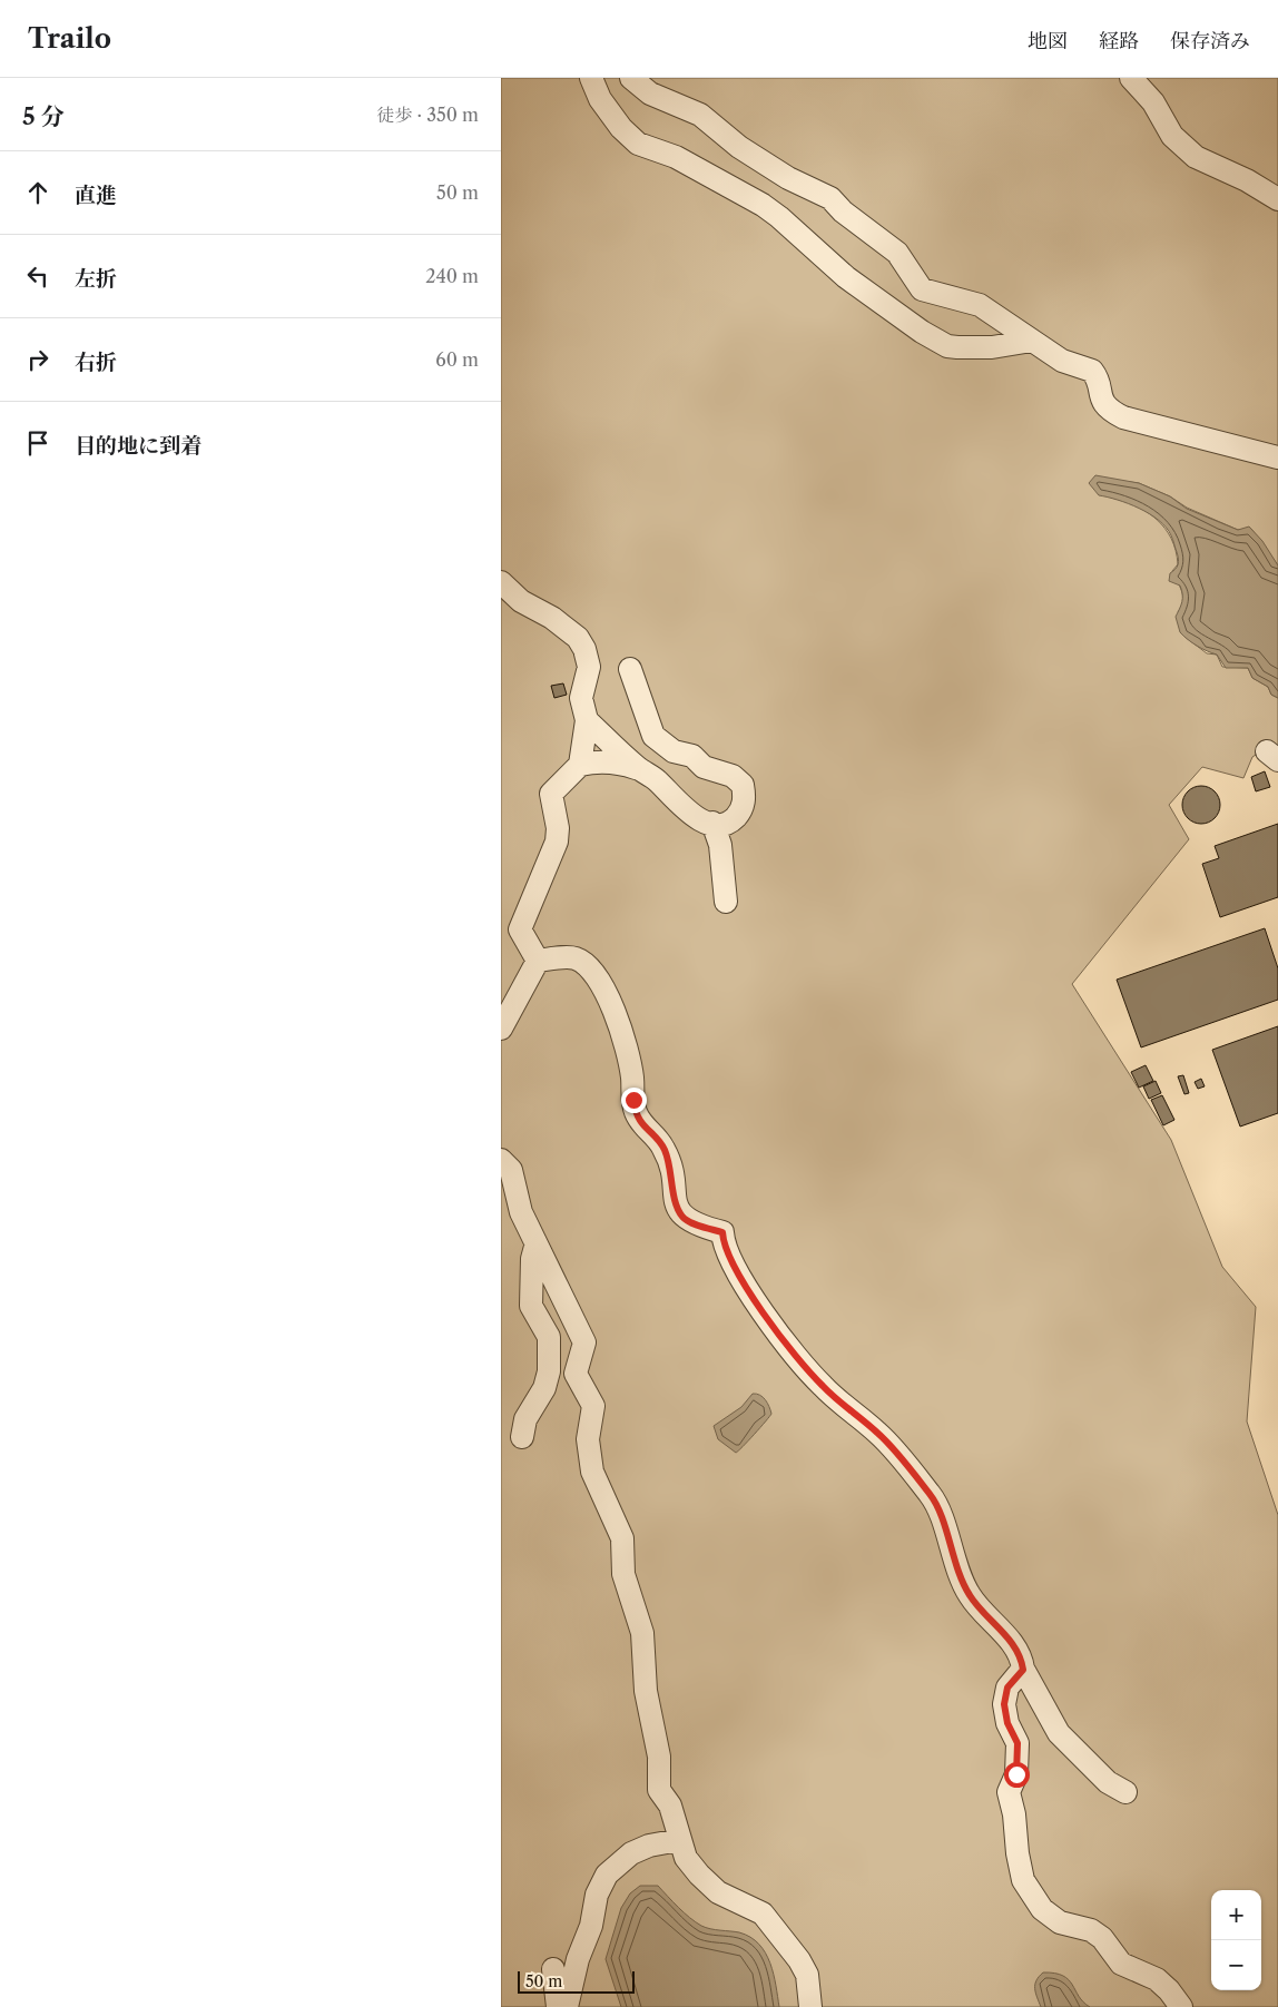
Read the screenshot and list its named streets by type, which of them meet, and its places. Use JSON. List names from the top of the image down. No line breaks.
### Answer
{"scale_bar":"50 m","page":{"header":"Trailo","nav":["地図","経路","保存済み"],"heading":["5 分","徒歩 · 350 m"],"list":[["直進","50 m"],["左折","240 m"],["右折","60 m"],"目的地に到着"],"map_buttons":["+","−"],"scale":"50 m"}}
